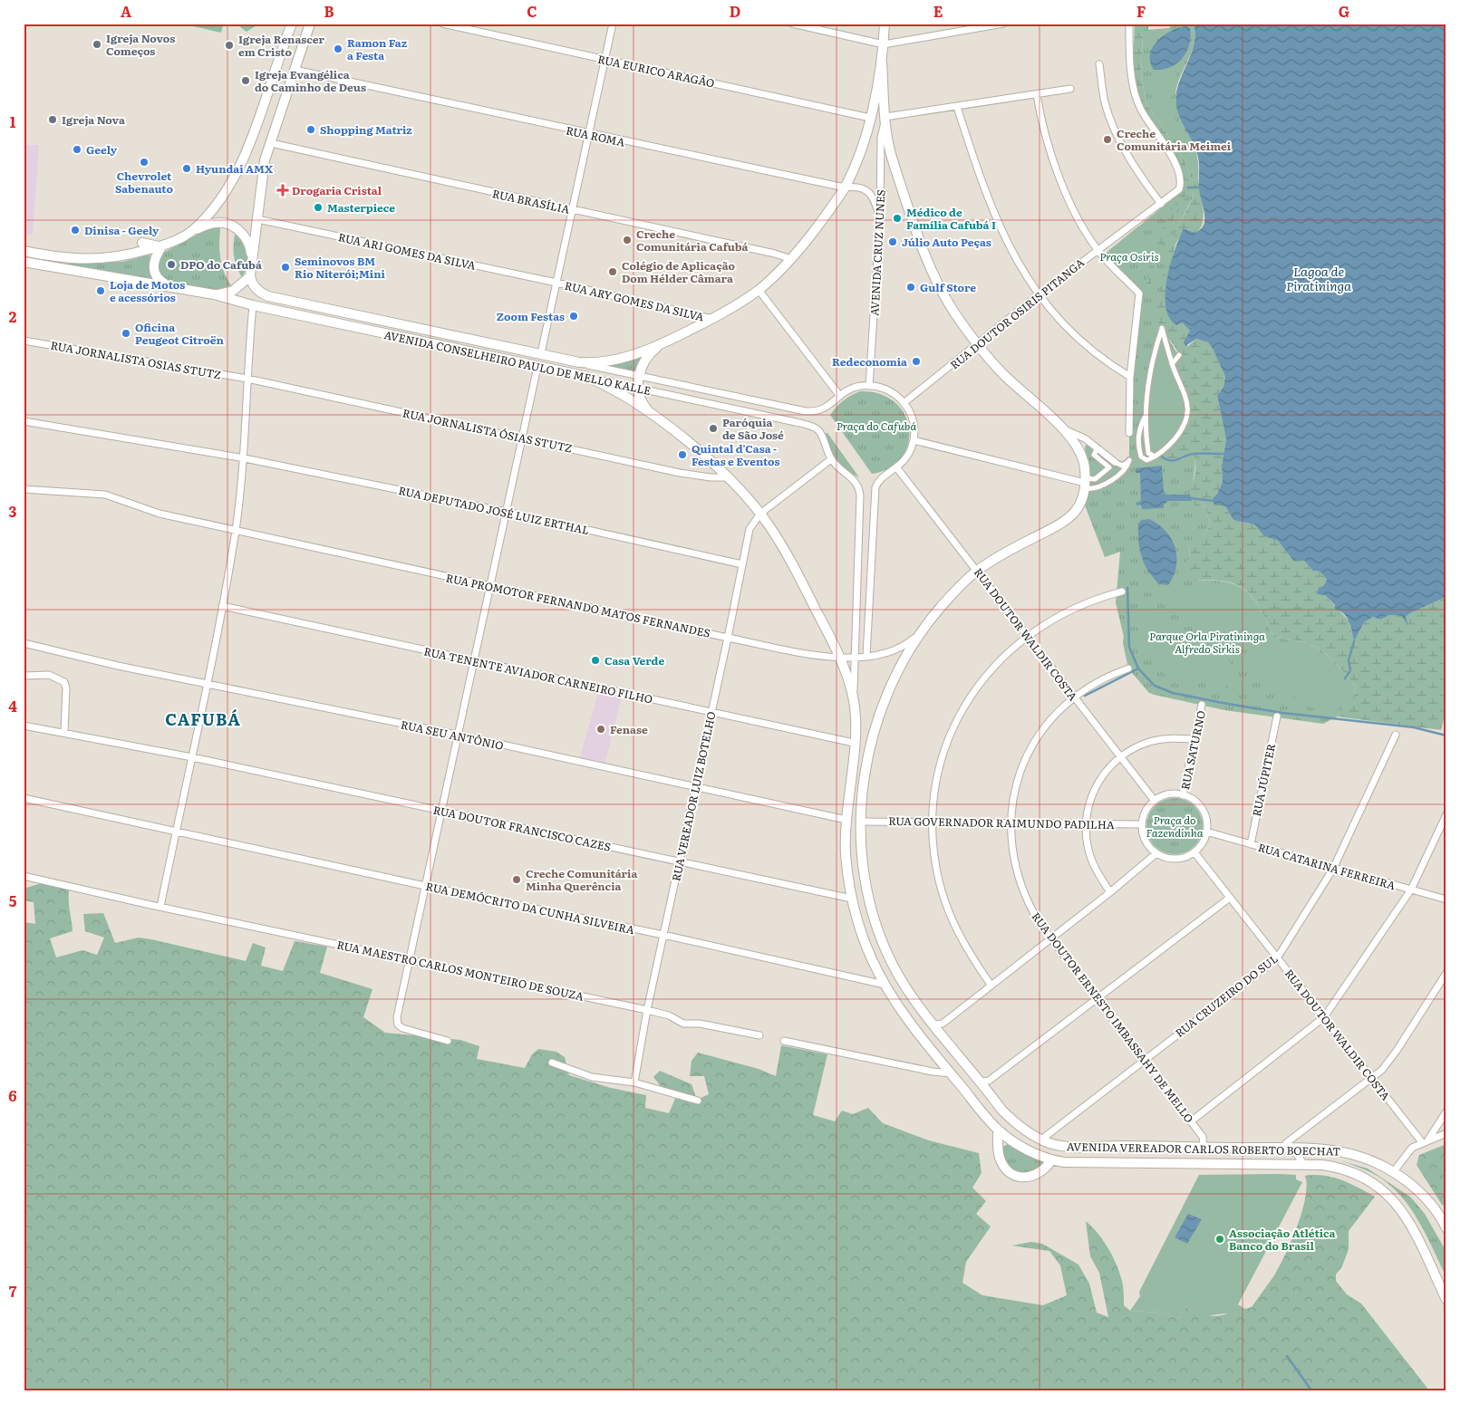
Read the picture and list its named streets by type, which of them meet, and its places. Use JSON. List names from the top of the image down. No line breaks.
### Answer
{"streets":{"main road":["AVENIDA CONSELHEIRO PAULO DE MELLO KALLE","AVENIDA VEREADOR CARLOS ROBERTO BOECHAT"],"street":["RUA EURICO ARAGÃO","RUA ROMA","RUA BRASÍLIA","RUA ARI GOMES DA SILVA","AVENIDA CRUZ NUNES","RUA ARY GOMES DA SILVA","RUA DOUTOR OSIRIS PITANGA","RUA JORNALISTA OSIAS STUTZ","RUA JORNALISTA ÓSIAS STUTZ","RUA DEPUTADO JOSÉ LUIZ ERTHAL","RUA PROMOTOR FERNANDO MATOS FERNANDES","RUA DOUTOR WALDIR COSTA","RUA TENENTE AVIADOR CARNEIRO FILHO","RUA SEU ANTÔNIO","RUA SATURNO","RUA JÚPITER","RUA VEREADOR LUIZ BOTELHO","RUA GOVERNADOR RAIMUNDO PADILHA","RUA DOUTOR FRANCISCO CAZES","RUA CATARINA FERREIRA","RUA DEMÓCRITO DA CUNHA SILVEIRA","RUA MAESTRO CARLOS MONTEIRO DE SOUZA","RUA CRUZEIRO DO SUL","RUA DOUTOR ERNESTO IMBASSAHY DE MELLO"]},"crossings":[["RUA ROMA","AVENIDA CRUZ NUNES"],["RUA ARI GOMES DA SILVA","RUA ARY GOMES DA SILVA"],["RUA JORNALISTA OSIAS STUTZ","RUA JORNALISTA ÓSIAS STUTZ"],["AVENIDA CONSELHEIRO PAULO DE MELLO KALLE","AVENIDA VEREADOR CARLOS ROBERTO BOECHAT"],["RUA DEPUTADO JOSÉ LUIZ ERTHAL","RUA VEREADOR LUIZ BOTELHO"],["RUA PROMOTOR FERNANDO MATOS FERNANDES","RUA VEREADOR LUIZ BOTELHO"],["RUA PROMOTOR FERNANDO MATOS FERNANDES","AVENIDA VEREADOR CARLOS ROBERTO BOECHAT"],["RUA DOUTOR WALDIR COSTA","RUA SATURNO"],["RUA DOUTOR WALDIR COSTA","RUA GOVERNADOR RAIMUNDO PADILHA"],["RUA DOUTOR WALDIR COSTA","RUA CATARINA FERREIRA"],["RUA DOUTOR WALDIR COSTA","RUA CRUZEIRO DO SUL"],["RUA DOUTOR WALDIR COSTA","RUA DOUTOR ERNESTO IMBASSAHY DE MELLO"],["RUA DOUTOR WALDIR COSTA","AVENIDA VEREADOR CARLOS ROBERTO BOECHAT"],["RUA TENENTE AVIADOR CARNEIRO FILHO","RUA VEREADOR LUIZ BOTELHO"],["RUA TENENTE AVIADOR CARNEIRO FILHO","AVENIDA VEREADOR CARLOS ROBERTO BOECHAT"],["RUA SEU ANTÔNIO","RUA VEREADOR LUIZ BOTELHO"],["RUA SEU ANTÔNIO","AVENIDA VEREADOR CARLOS ROBERTO BOECHAT"],["RUA SATURNO","RUA GOVERNADOR RAIMUNDO PADILHA"],["RUA SATURNO","RUA CATARINA FERREIRA"],["RUA JÚPITER","RUA CATARINA FERREIRA"],["RUA VEREADOR LUIZ BOTELHO","RUA DOUTOR FRANCISCO CAZES"],["RUA VEREADOR LUIZ BOTELHO","RUA DEMÓCRITO DA CUNHA SILVEIRA"],["RUA VEREADOR LUIZ BOTELHO","RUA MAESTRO CARLOS MONTEIRO DE SOUZA"],["RUA GOVERNADOR RAIMUNDO PADILHA","RUA CATARINA FERREIRA"],["RUA GOVERNADOR RAIMUNDO PADILHA","RUA DOUTOR ERNESTO IMBASSAHY DE MELLO"],["RUA GOVERNADOR RAIMUNDO PADILHA","AVENIDA VEREADOR CARLOS ROBERTO BOECHAT"],["RUA DOUTOR FRANCISCO CAZES","AVENIDA VEREADOR CARLOS ROBERTO BOECHAT"],["RUA CATARINA FERREIRA","RUA CRUZEIRO DO SUL"],["RUA DEMÓCRITO DA CUNHA SILVEIRA","AVENIDA VEREADOR CARLOS ROBERTO BOECHAT"],["RUA CRUZEIRO DO SUL","RUA DOUTOR ERNESTO IMBASSAHY DE MELLO"],["RUA CRUZEIRO DO SUL","AVENIDA VEREADOR CARLOS ROBERTO BOECHAT"],["RUA DOUTOR ERNESTO IMBASSAHY DE MELLO","AVENIDA VEREADOR CARLOS ROBERTO BOECHAT"]],"districts":["CAFUBÁ"],"water":["Lagoa de Piratininga"],"parks":["Praça Osíris","Praça do Cafubá","Parque Orla Piratininga Alfredo Sirkis","Praça do Fazendinha"],"places":{"other":["Igreja Novos Começos","Igreja Renascer em Cristo","Ramon Faz a Festa","Igreja Evangélica do Caminho de Deus","Igreja Nova","Shopping Matriz","Creche Comunitária Meimei","Geely","Chevrolet Sabenauto","Hyundai AMX","Masterpiece","Médico de Família Cafubá I","Dinisa - Geely","Creche Comunitária Cafubá","Júlio Auto Peças","DPO do Cafubá","Seminovos BM Rio Niterói;Mini","Colégio de Aplicação Dom Hélder Câmara","Gulf Store","Loja de Motos e acessórios","Zoom Festas","Oficina Peugeot Citroën","Redeconomia","Paróquia de São José","Quintal d'Casa - Festas e Eventos","Casa Verde","Fenase","Creche Comunitária Minha Querência","Associação Atlética Banco do Brasil"],"health":["Drogaria Cristal"]},"grid":{"columns":["A","B","C","D","E","F","G"],"rows":["1","2","3","4","5","6","7"]}}
